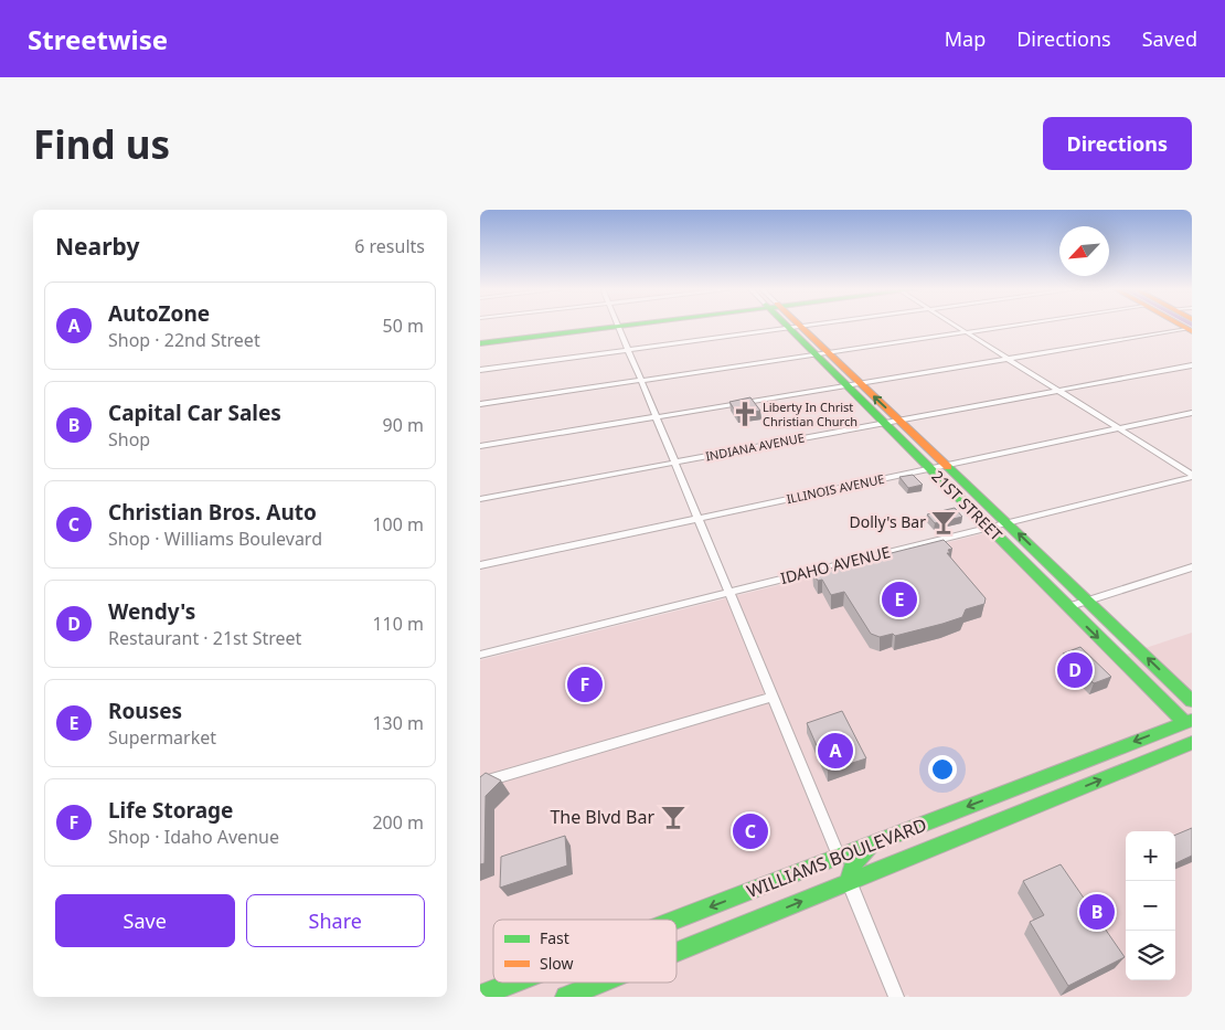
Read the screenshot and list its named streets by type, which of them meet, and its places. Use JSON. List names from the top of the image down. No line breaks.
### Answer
{"streets":{"street":["INDIANA AVENUE","ILLINOIS AVENUE","21ST STREET","IDAHO AVENUE","WILLIAMS BOULEVARD"]},"crossings":[["INDIANA AVENUE","21ST STREET"],["ILLINOIS AVENUE","21ST STREET"],["21ST STREET","IDAHO AVENUE"],["21ST STREET","WILLIAMS BOULEVARD"]],"places":{"church":["Liberty In Christ Christian Church"],"bar":["Dolly's Bar","The Blvd Bar"]},"legend":["Fast","Slow"],"north":"bottom left","page":{"header":"Streetwise","nav":["Map","Directions","Saved"],"buttons":["Directions",["Save","Share"]],"title":"Find us","heading":["Nearby","6 results"],"list":[{"mark":"A","name":"AutoZone","note":"Shop · 22nd Street","value":"50 m"},{"mark":"B","name":"Capital Car Sales","note":"Shop","value":"90 m"},{"mark":"C","name":"Christian Bros. Auto","note":"Shop · Williams Boulevard","value":"100 m"},{"mark":"D","name":"Wendy's","note":"Restaurant · 21st Street","value":"110 m"},{"mark":"E","name":"Rouses","note":"Supermarket","value":"130 m"},{"mark":"F","name":"Life Storage","note":"Shop · Idaho Avenue","value":"200 m"}],"pins":["E","D","F","A","C","B"],"map_buttons":["+","−"]}}
